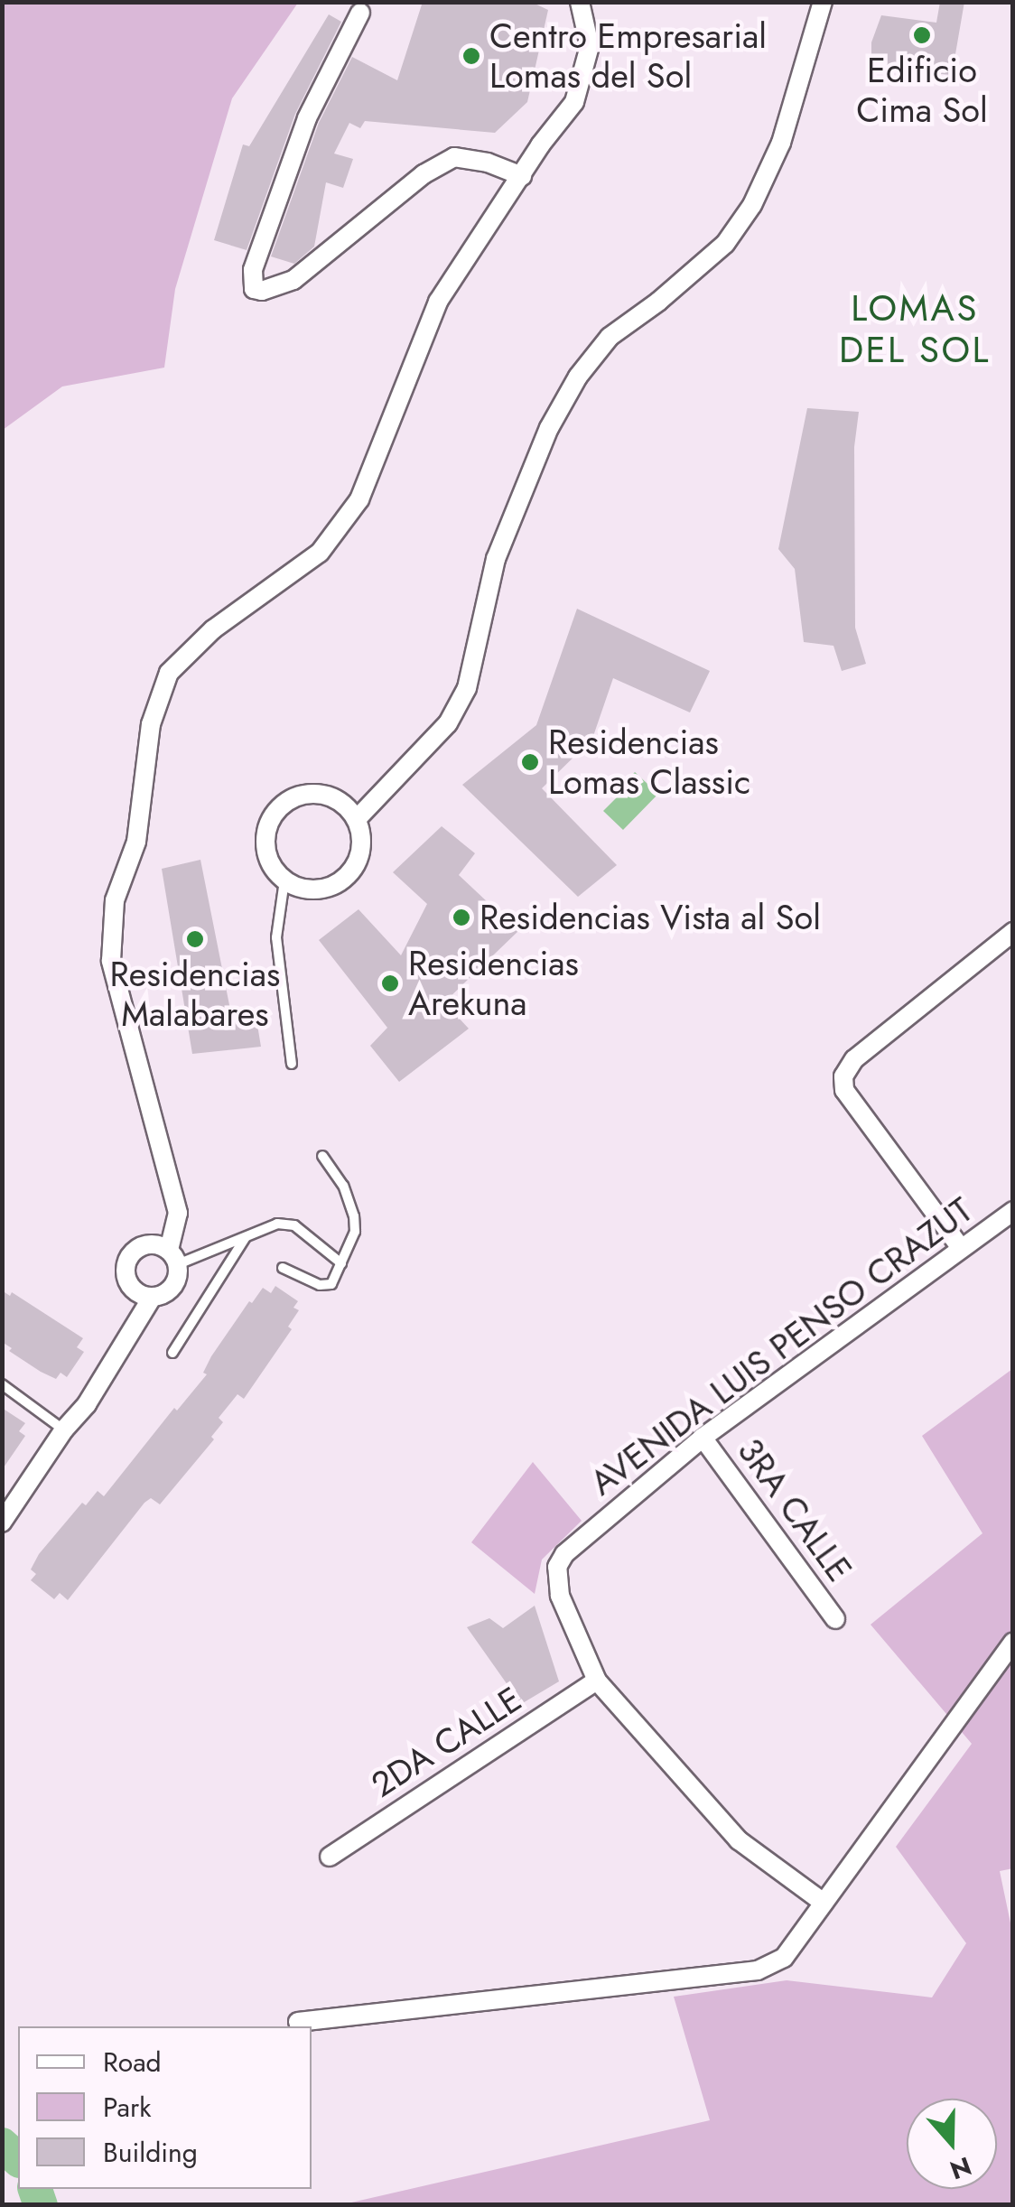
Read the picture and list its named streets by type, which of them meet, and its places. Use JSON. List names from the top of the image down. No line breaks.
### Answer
{"streets":{"street":["AVENIDA LUIS PENSO CRAZUT","3RA CALLE","2DA CALLE"]},"crossings":[["AVENIDA LUIS PENSO CRAZUT","3RA CALLE"],["AVENIDA LUIS PENSO CRAZUT","2DA CALLE"]],"districts":["LOMAS DEL SOL"],"places":["Edificio Cima Sol","Centro Empresarial Lomas del Sol","Residencias Lomas Classic","Residencias Vista al Sol","Residencias Malabares","Residencias Arekuna"],"legend":["Road","Park","Building"],"north":"bottom"}
